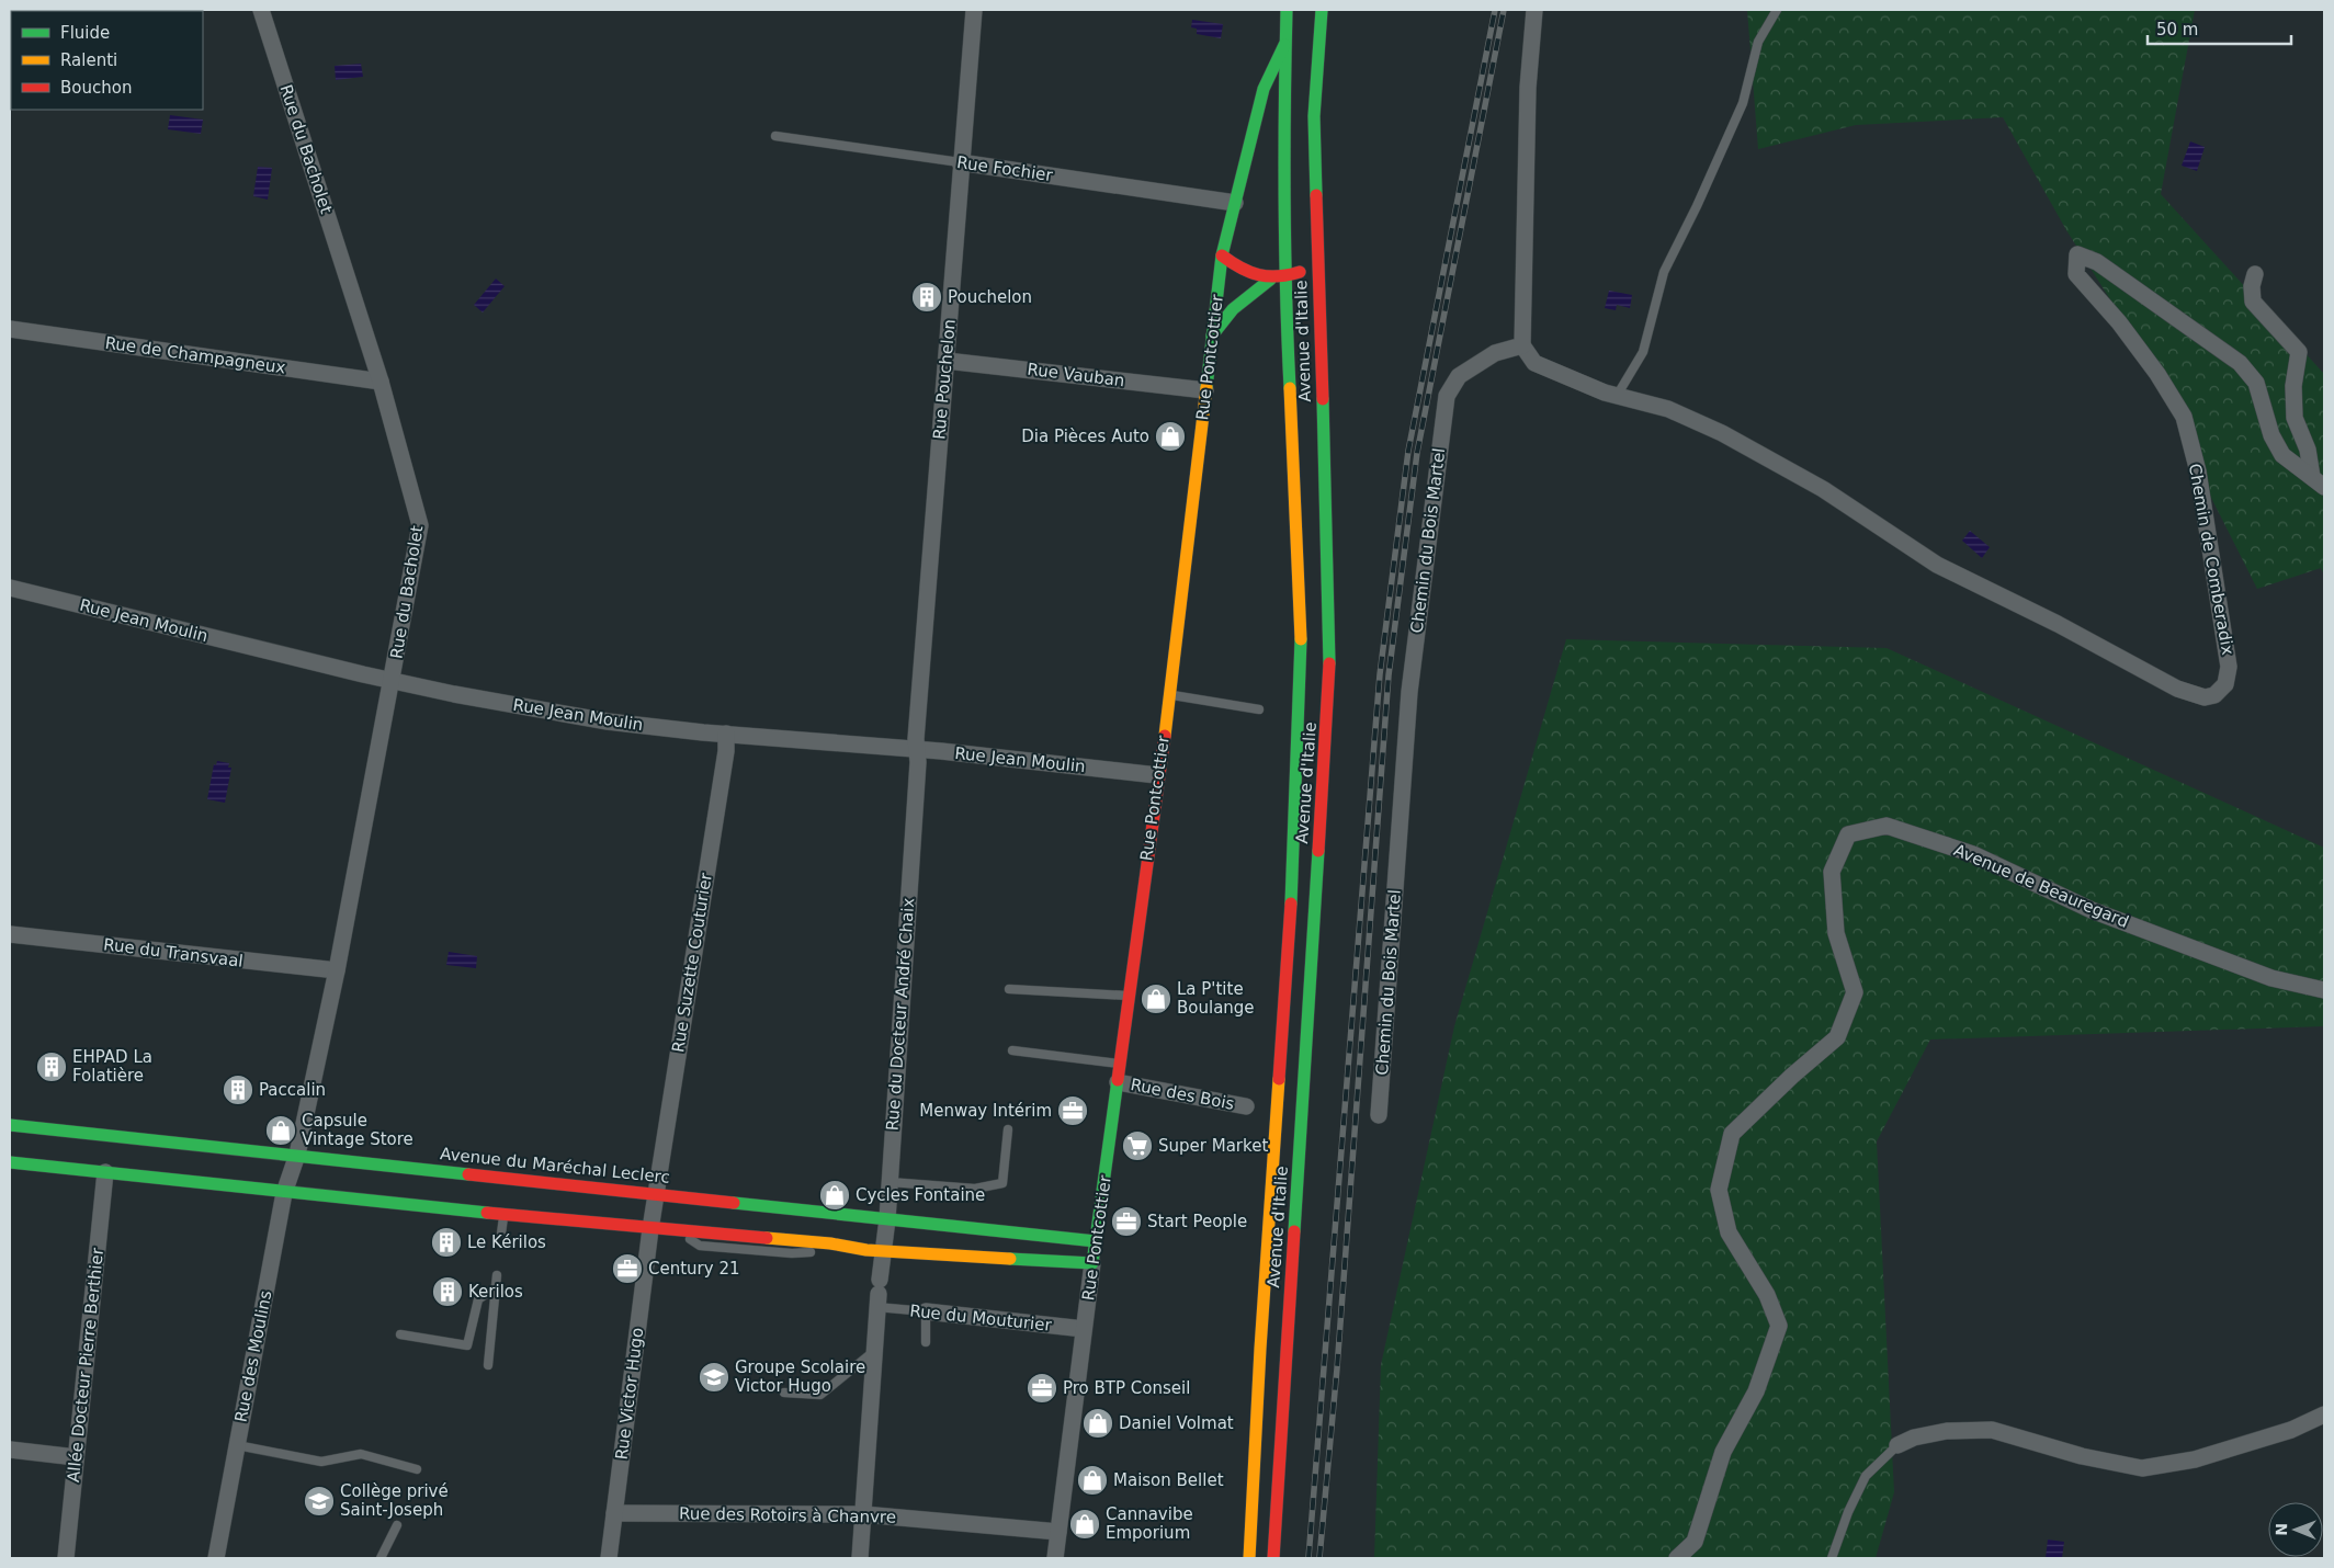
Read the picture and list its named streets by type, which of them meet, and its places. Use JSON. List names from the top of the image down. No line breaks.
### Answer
{"streets":{"street":["Rue du Bacholet","Rue Fochier","Avenue d'Italie","Rue de Champagneux","Rue Pontcottier","Rue Vauban","Rue Pouchelon","Chemin du Bois Martel","Chemin de Comberadix","Rue Jean Moulin","Avenue de Beauregard","Rue du Transvaal","Rue Suzette Couturier","Rue du Docteur André Chaix","Rue des Bois","Avenue du Maréchal Leclerc","Rue du Mouturier","Rue des Moulins","Allée Docteur Pierre Berthier","Rue Victor Hugo","Rue des Rotoirs à Chanvre"]},"crossings":[["Rue du Bacholet","Rue de Champagneux"],["Rue du Bacholet","Rue Jean Moulin"],["Rue du Bacholet","Rue du Transvaal"],["Rue du Bacholet","Avenue du Maréchal Leclerc"],["Rue du Bacholet","Rue des Moulins"],["Rue Fochier","Rue Pontcottier"],["Rue Fochier","Rue Pouchelon"],["Avenue d'Italie","Rue Pontcottier"],["Rue Pontcottier","Rue Vauban"],["Rue Pontcottier","Rue Jean Moulin"],["Rue Pontcottier","Rue des Bois"],["Rue Pontcottier","Avenue du Maréchal Leclerc"],["Rue Pontcottier","Rue du Mouturier"],["Rue Pontcottier","Rue des Rotoirs à Chanvre"],["Rue Vauban","Rue Pouchelon"],["Rue Pouchelon","Rue Jean Moulin"],["Rue Pouchelon","Rue du Docteur André Chaix"],["Chemin du Bois Martel","Chemin de Comberadix"],["Rue Jean Moulin","Rue Suzette Couturier"],["Rue Jean Moulin","Rue du Docteur André Chaix"],["Rue Suzette Couturier","Avenue du Maréchal Leclerc"],["Rue Suzette Couturier","Rue Victor Hugo"],["Rue du Docteur André Chaix","Avenue du Maréchal Leclerc"],["Rue du Docteur André Chaix","Rue du Mouturier"],["Rue du Docteur André Chaix","Rue des Rotoirs à Chanvre"],["Avenue du Maréchal Leclerc","Rue des Moulins"],["Rue Victor Hugo","Rue des Rotoirs à Chanvre"]],"places":{"building":["Pouchelon","EHPAD La Folatière","Paccalin","Le Kérilos","Kerilos"],"shop":["Dia Pièces Auto","La P'tite Boulange","Capsule Vintage Store","Cycles Fontaine","Daniel Volmat","Maison Bellet","Cannavibe Emporium"],"office":["Menway Intérim","Start People","Century 21","Pro BTP Conseil"],"supermarket":["Super Market"],"school or university":["Groupe Scolaire Victor Hugo","Collège privé Saint-Joseph"]},"legend":["Fluide","Ralenti","Bouchon"],"scale_bar":"50 m","north":"left"}
